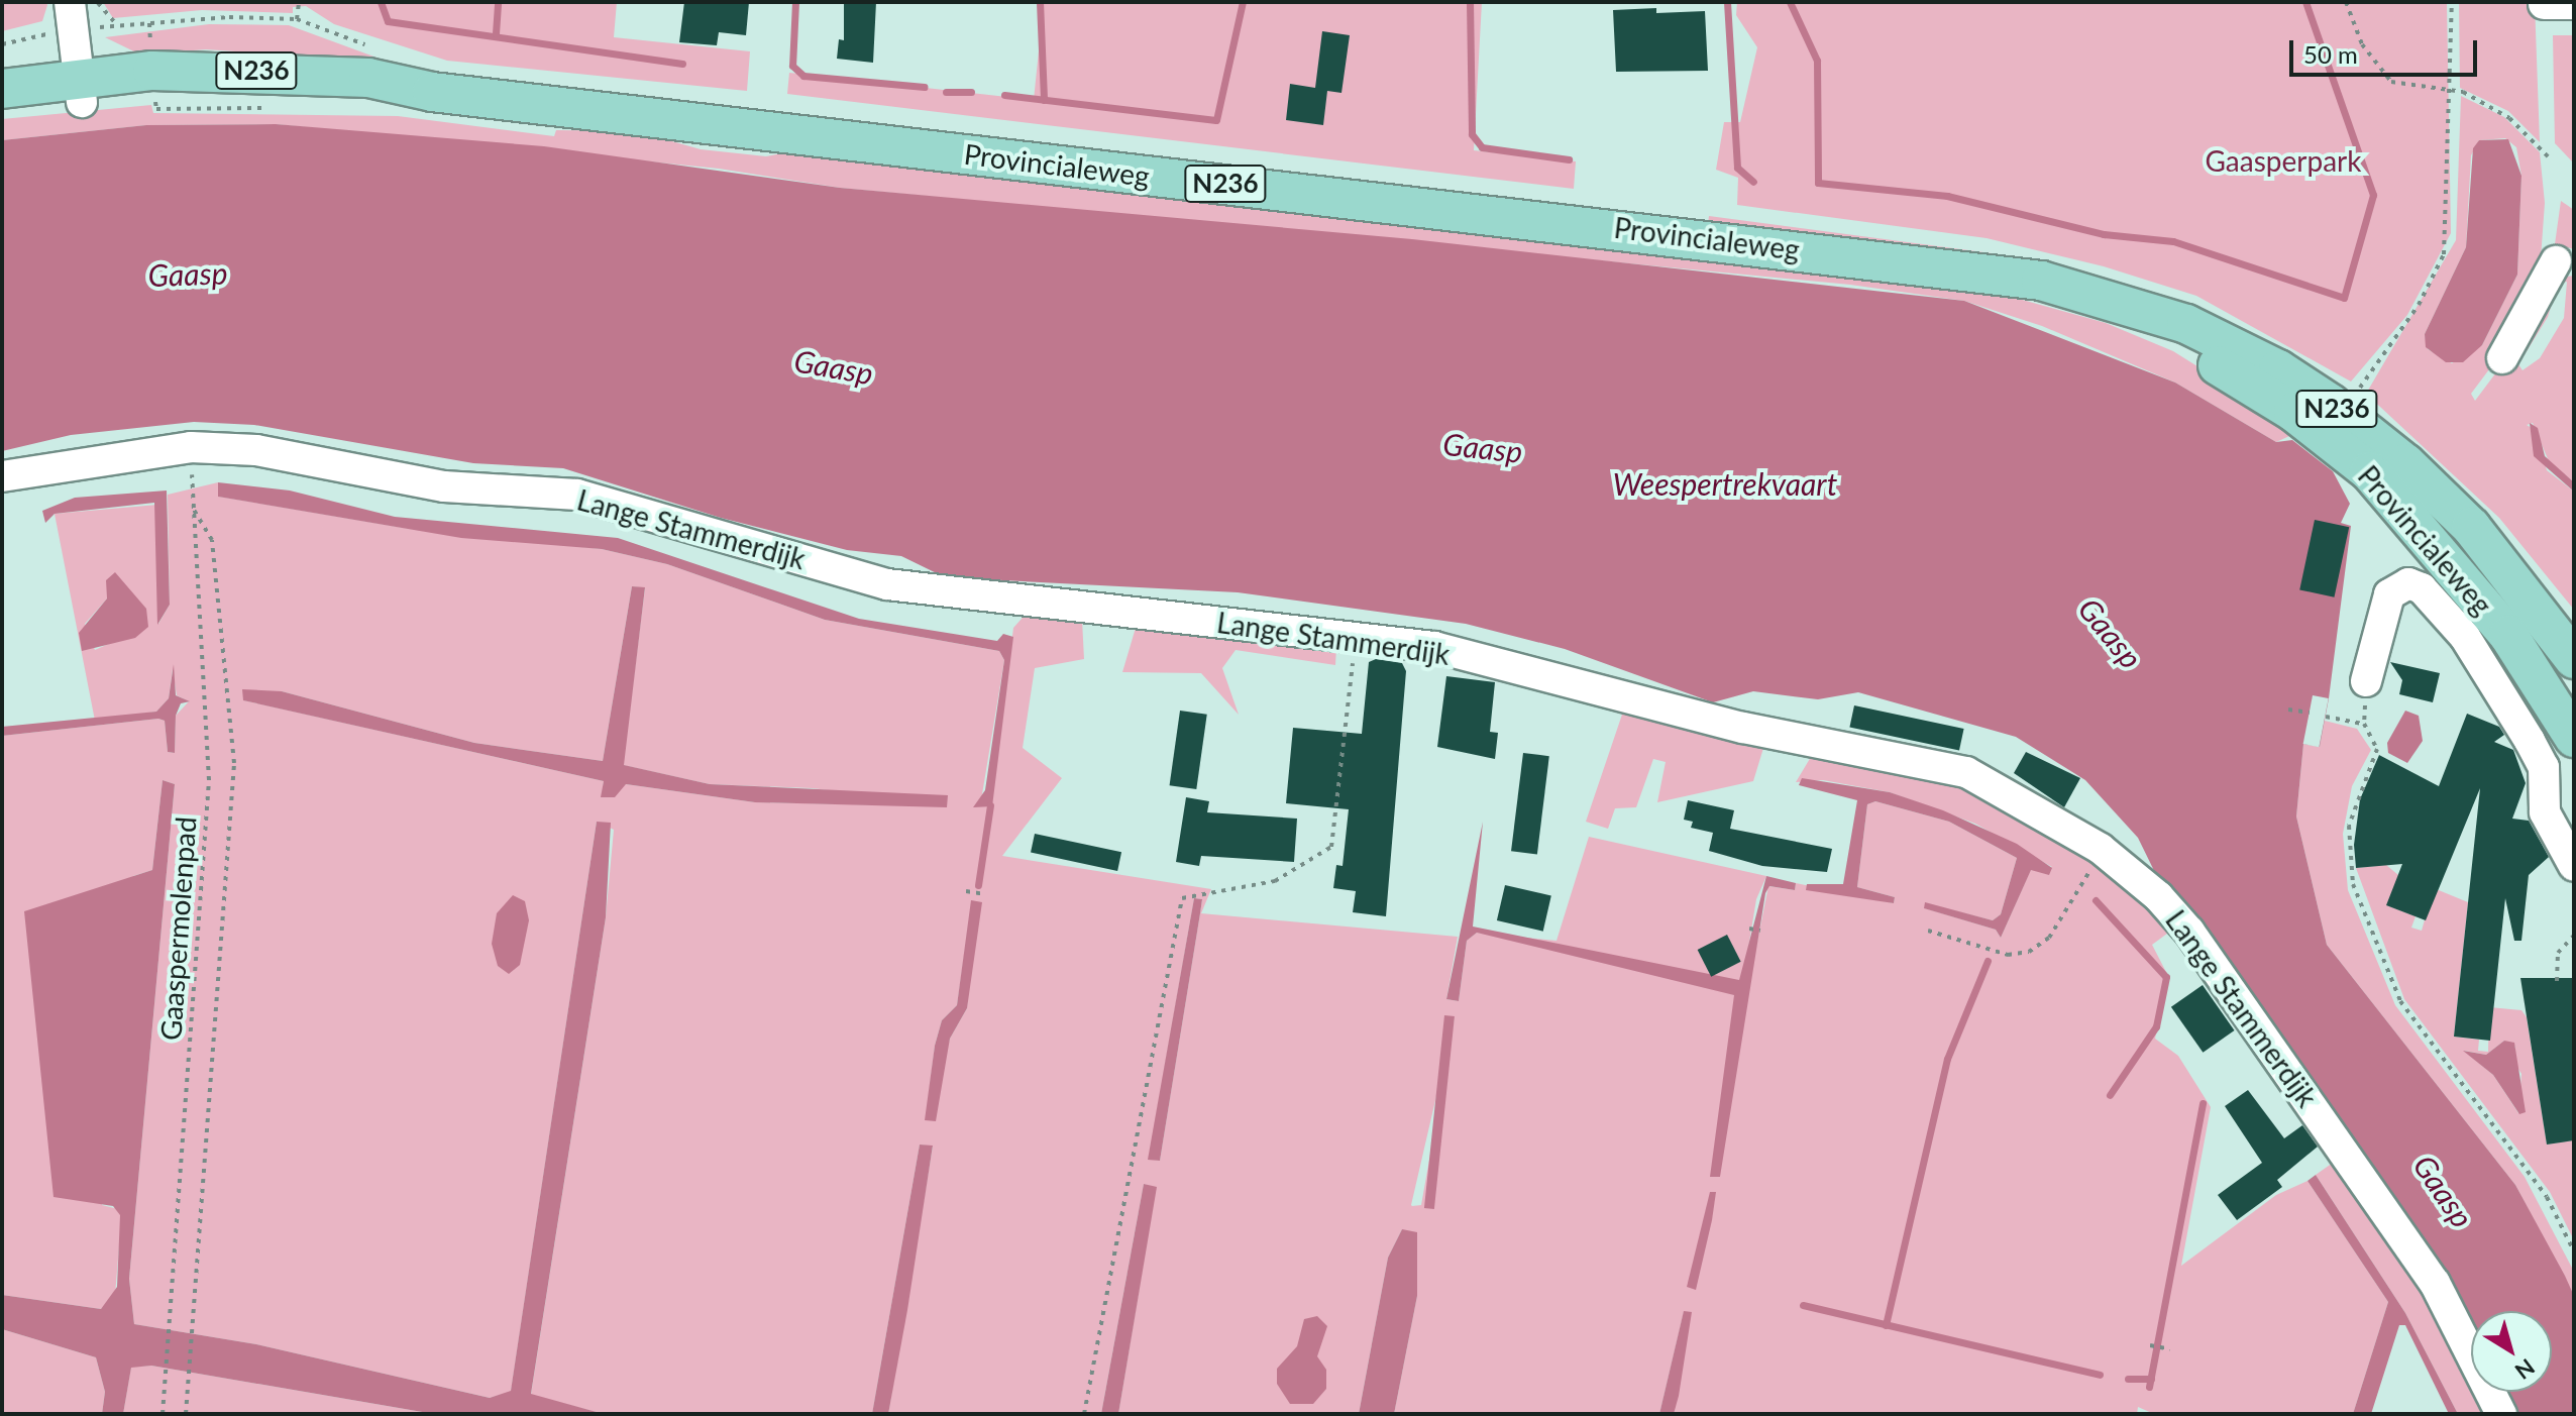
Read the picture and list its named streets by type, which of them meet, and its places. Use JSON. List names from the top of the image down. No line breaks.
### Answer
{"streets":{"main road":["N236","Provincialeweg"],"street":["Lange Stammerdijk"],"path":["Gaaspermolenpad"]},"crossings":[["Lange Stammerdijk","Gaaspermolenpad"]],"water":["Gaasp","Weespertrekvaart"],"parks":["Gaasperpark"],"scale_bar":"50 m","north":"bottom right"}
